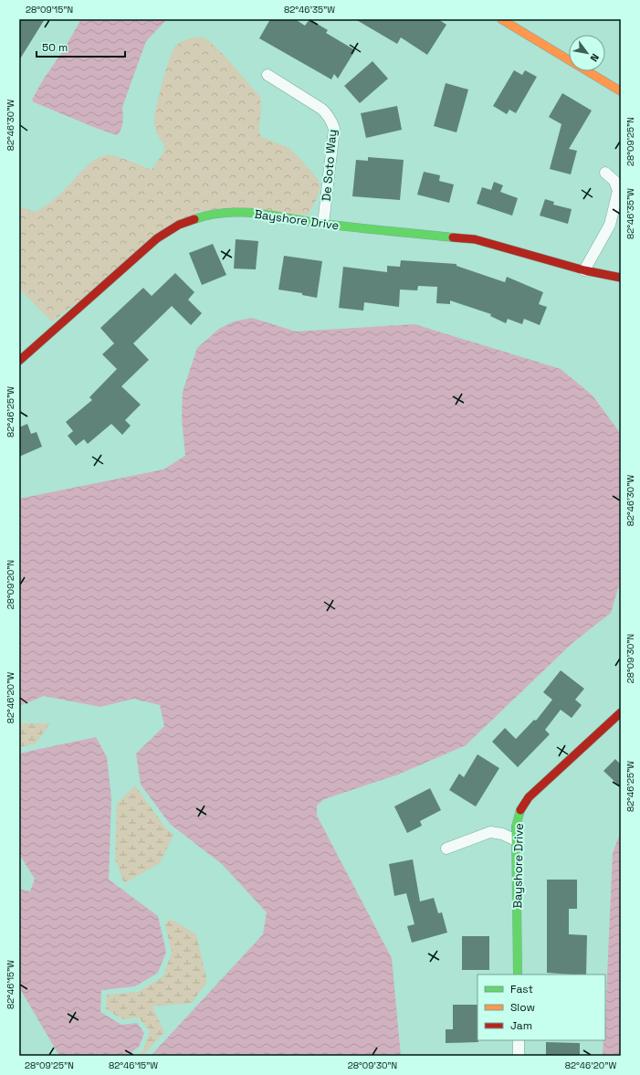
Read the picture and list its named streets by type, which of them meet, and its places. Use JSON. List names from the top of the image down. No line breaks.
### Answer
{"streets":{"street":["De Soto Way","Bayshore Drive"]},"crossings":[["De Soto Way","Bayshore Drive"]],"legend":["Fast","Slow","Jam"],"scale_bar":"50 m","north":"bottom right","coordinates":["28°09'15\"N","82°46'35\"W","82°46'30\"W","28°09'25\"N","82°46'25\"W","28°09'20\"N","28°09'30\"N","82°46'20\"W","82°46'15\"W"]}
